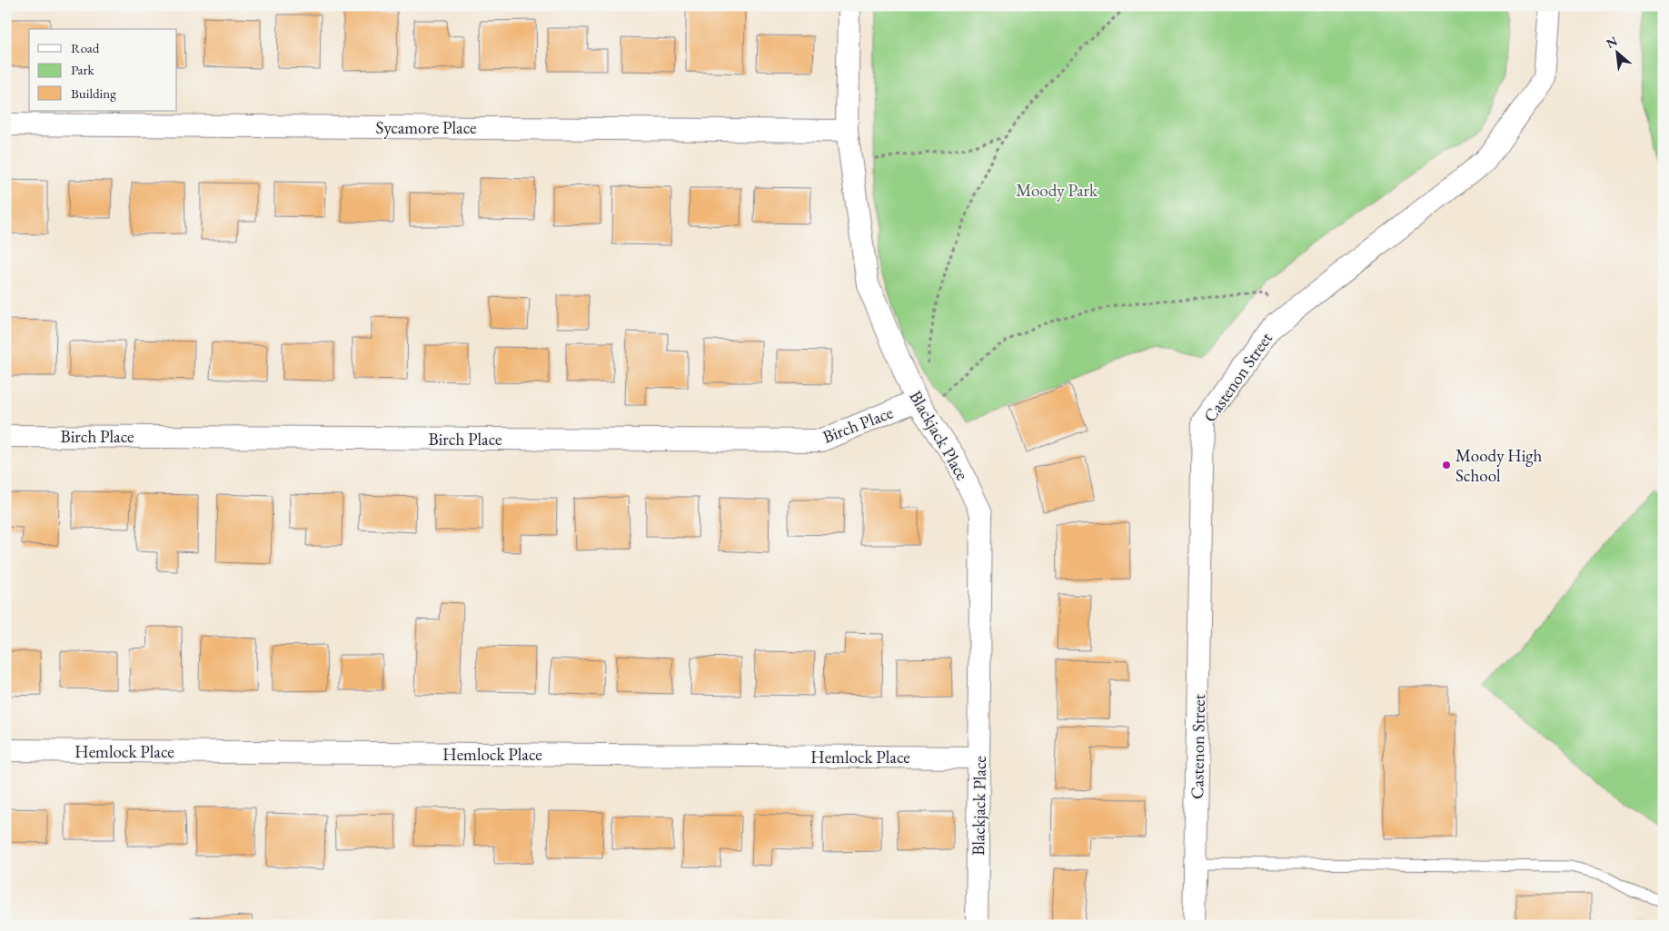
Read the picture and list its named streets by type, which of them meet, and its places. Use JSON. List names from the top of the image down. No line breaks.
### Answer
{"streets":{"street":["Sycamore Place","Castenon Street","Birch Place","Blackjack Place","Hemlock Place"]},"crossings":[["Sycamore Place","Blackjack Place"],["Birch Place","Blackjack Place"],["Blackjack Place","Hemlock Place"]],"parks":["Moody Park"],"places":["Moody High School"],"legend":["Road","Park","Building"],"north":"top left"}
